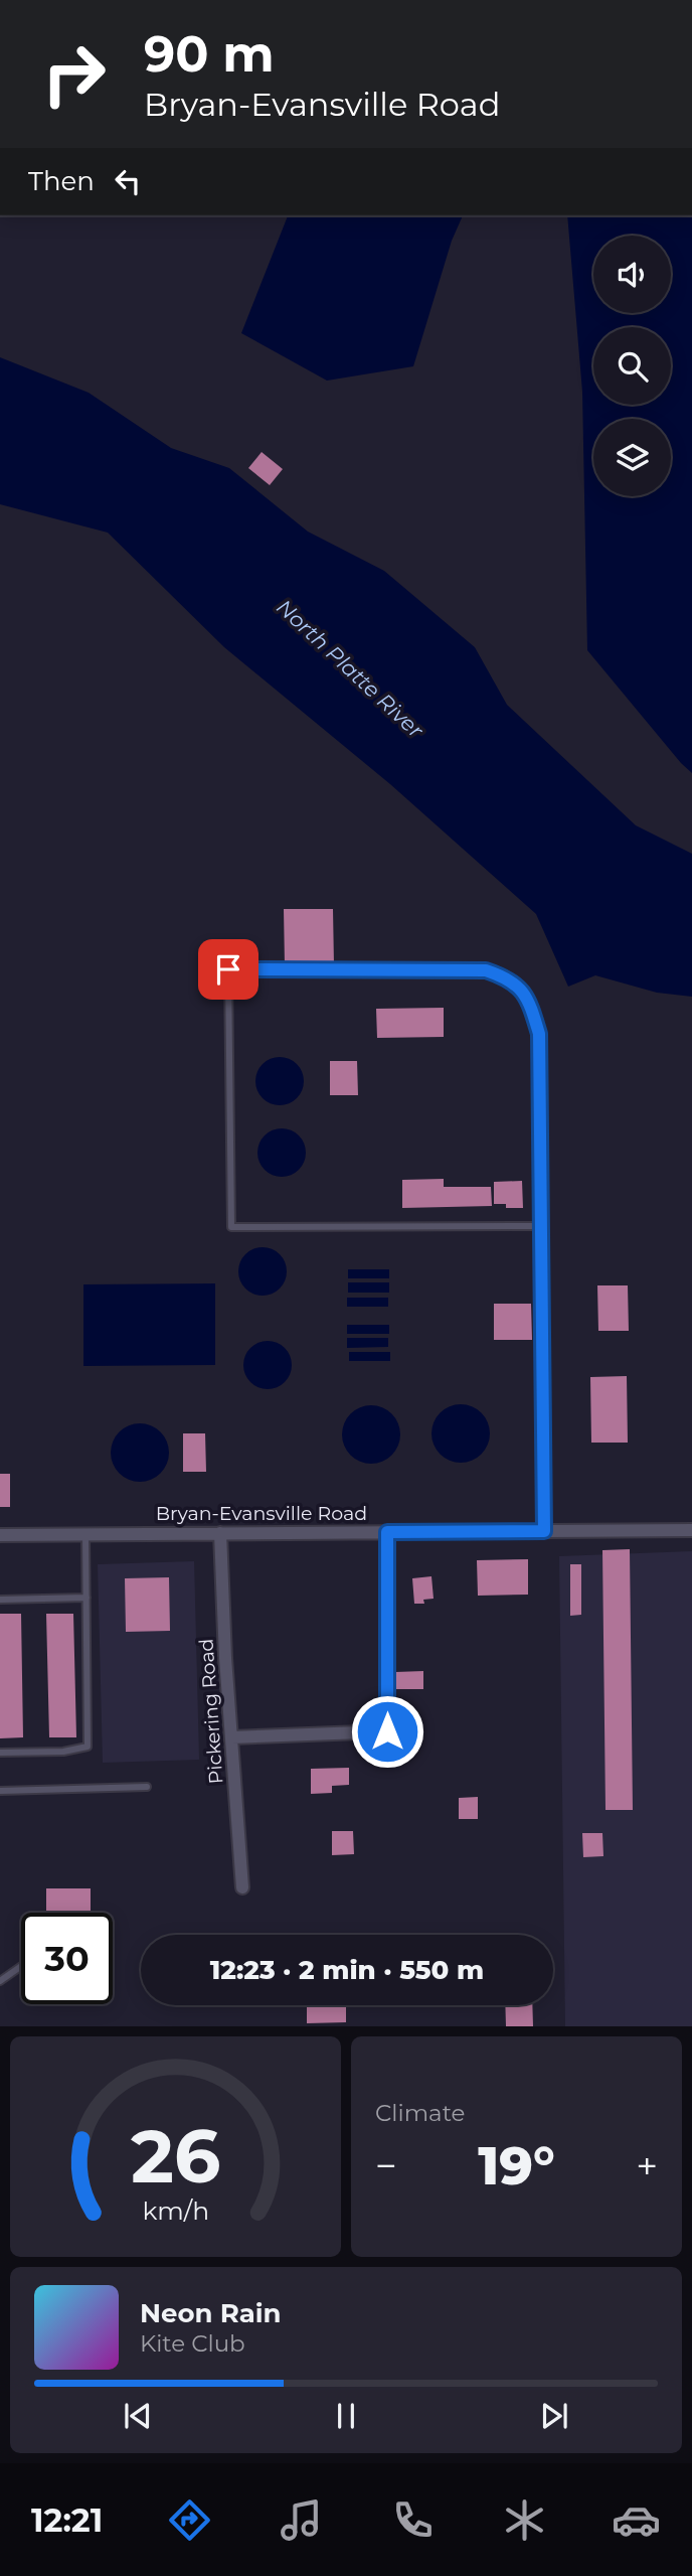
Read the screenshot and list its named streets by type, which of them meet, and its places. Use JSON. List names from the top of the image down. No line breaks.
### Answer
{"streets":{"street":["Bryan-Evansville Road","Pickering Road"]},"crossings":[["Bryan-Evansville Road","Pickering Road"]],"water":["North Platte River"],"page":{"turn":["90 m","Bryan-Evansville Road"],"then":"Then","limit":"30","trip":"12:23 · 2 min · 550 m","tile":"Climate","heat":["−","19°","+"],"song":["Neon Rain","Kite Club"],"tabs":"12:21","gauge":["26","km/h"]}}
